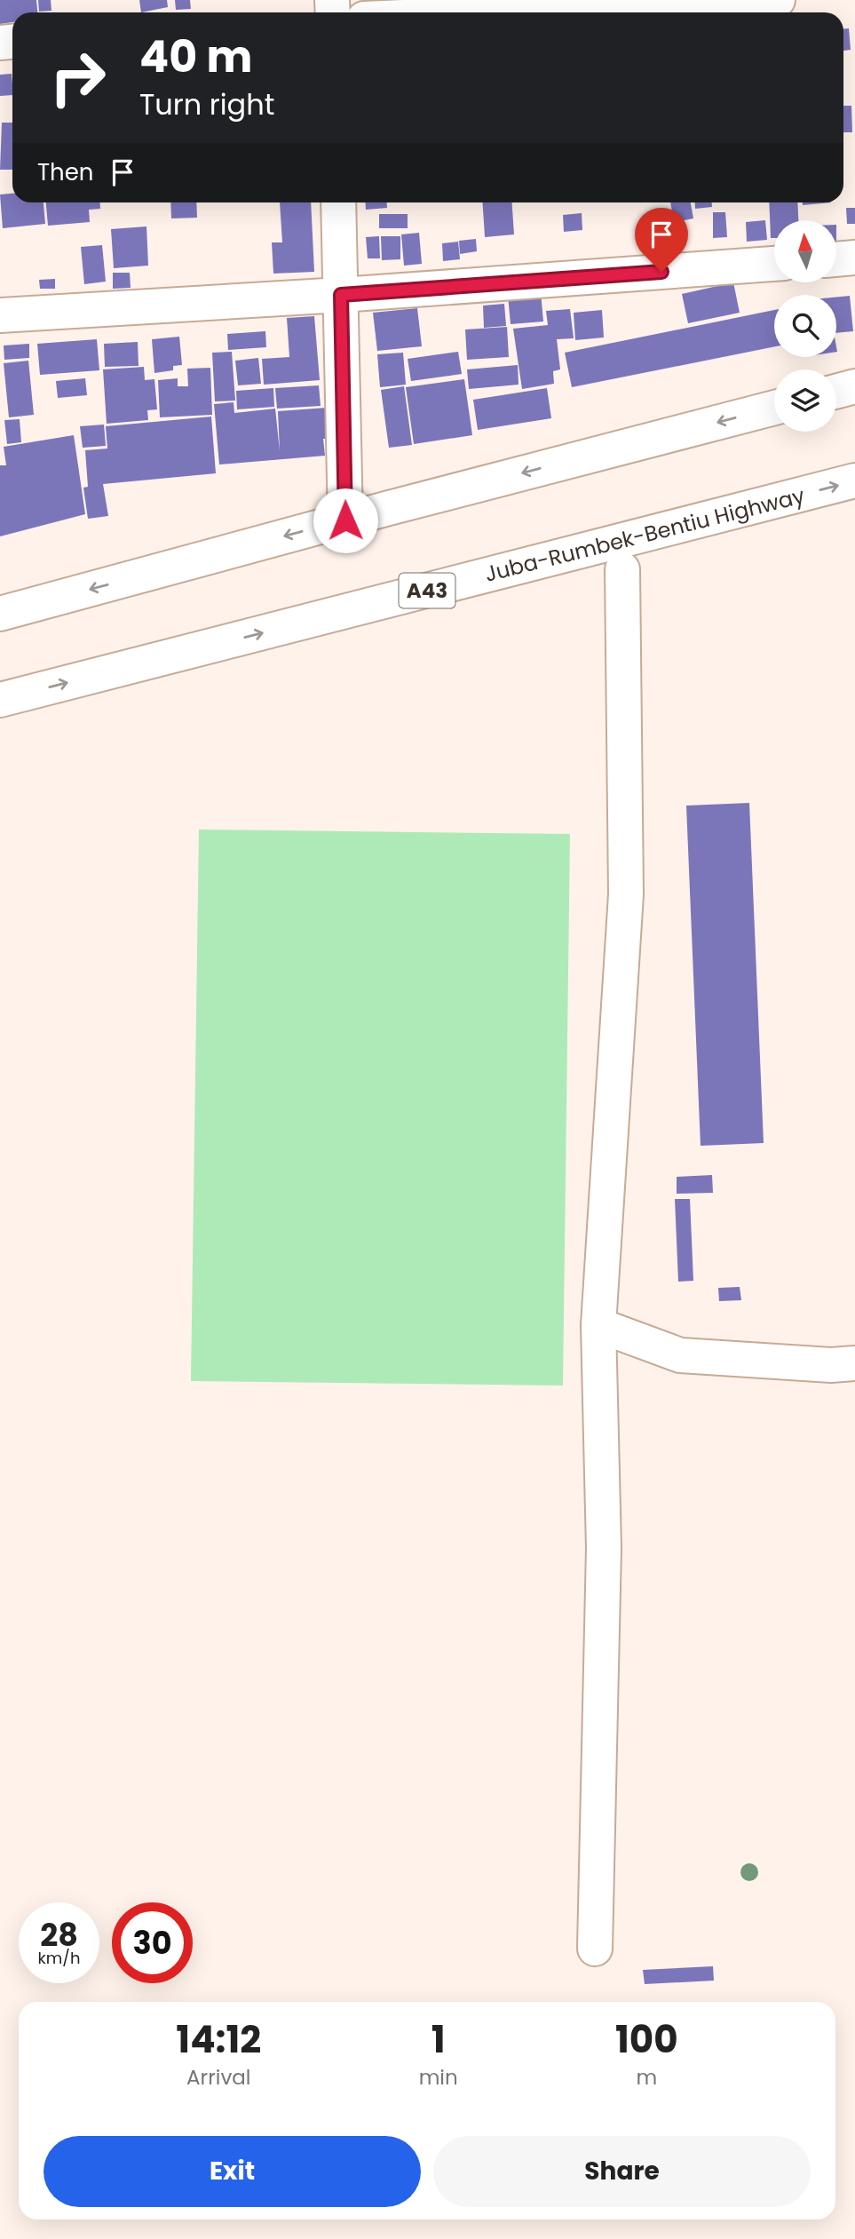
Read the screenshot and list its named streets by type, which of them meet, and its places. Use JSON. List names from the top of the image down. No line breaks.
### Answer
{"streets":{"main road":["Juba-Rumbek-Bentiu Highway","A43"]},"north":"top","page":{"turn":["40 m","Turn right"],"then":"Then","speed":"28 km/h","limit":"30","eta":["14:12","Arrival","1","min","100","m"],"buttons":["Exit","Share"]}}
